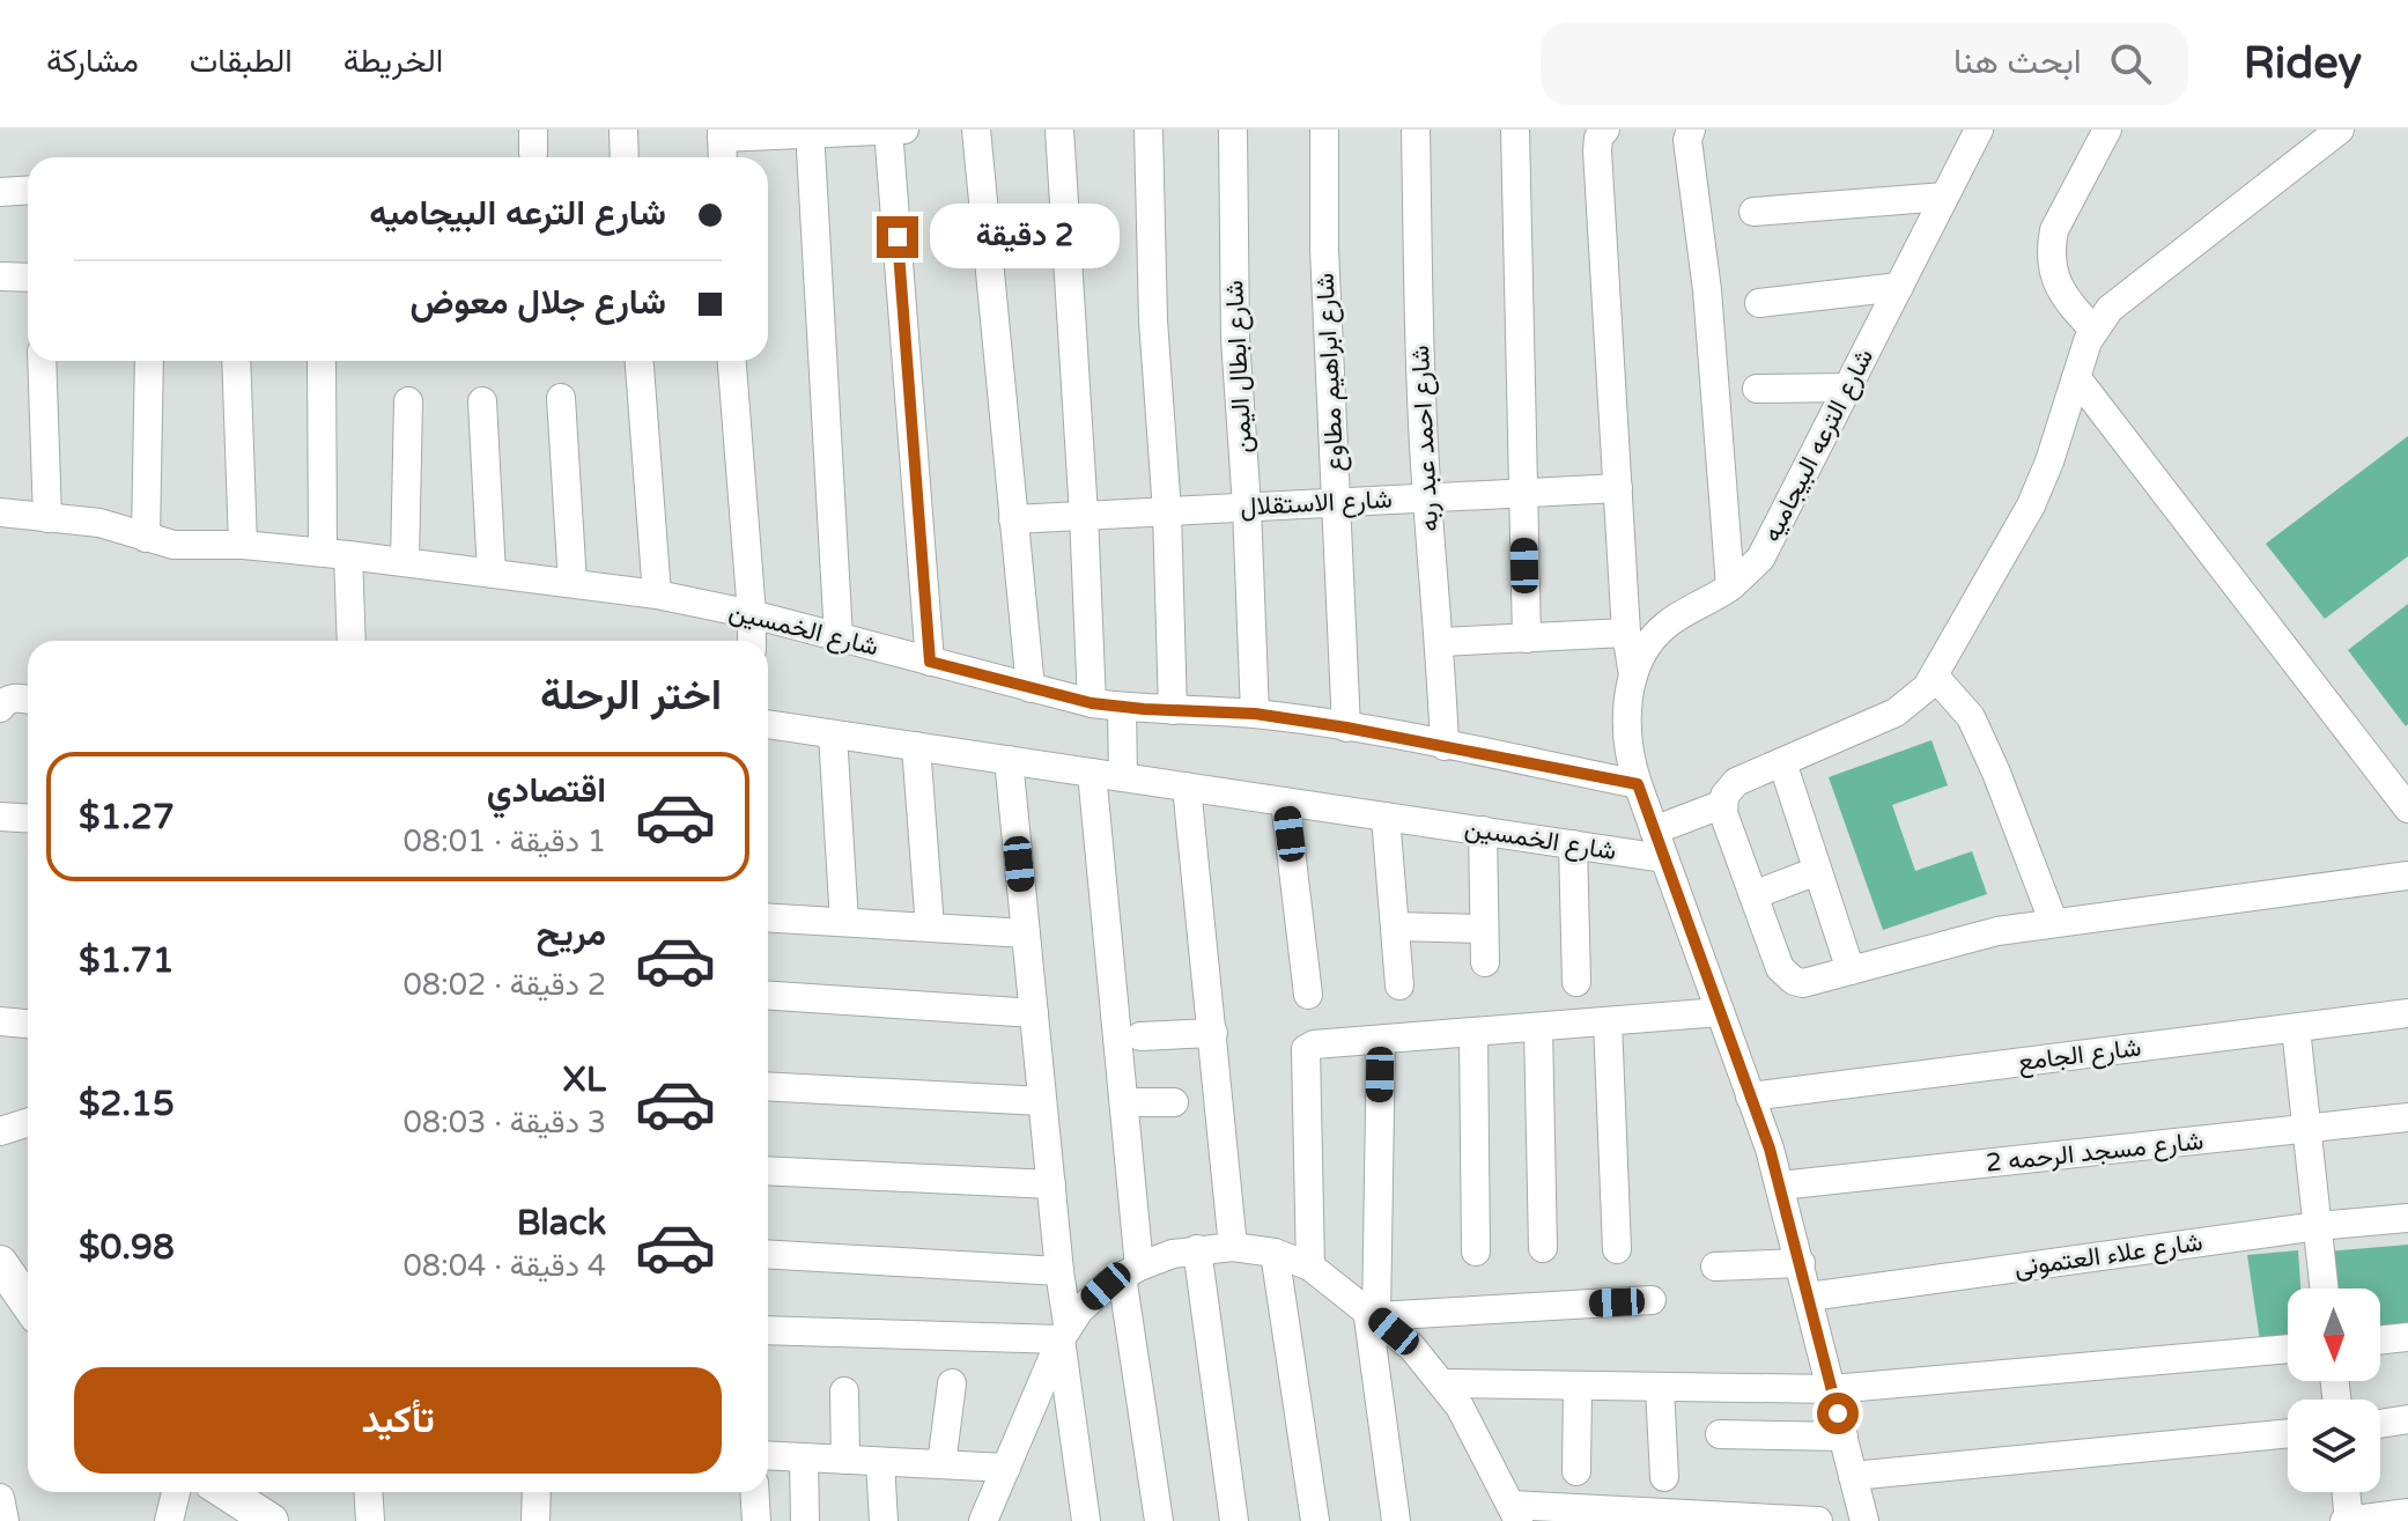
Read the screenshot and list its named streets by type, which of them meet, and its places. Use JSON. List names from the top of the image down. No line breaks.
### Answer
{"streets":{"street":["شارع ابطال اليمن","شارع ابراهيم مطاوع","شارع احمد عبد ربه","شارع الترعه البيجاميه","شارع الاستقلال","شارع الخمسين","شارع الجامع","شارع مسجد الرحمه 2","شارع علاء العتمونى"]},"crossings":[["شارع ابطال اليمن","شارع الاستقلال"],["شارع ابطال اليمن","شارع الخمسين"],["شارع ابراهيم مطاوع","شارع الاستقلال"],["شارع ابراهيم مطاوع","شارع الخمسين"],["شارع احمد عبد ربه","شارع الاستقلال"],["شارع احمد عبد ربه","شارع الخمسين"],["شارع الترعه البيجاميه","شارع الخمسين"],["شارع الترعه البيجاميه","شارع الجامع"],["شارع الترعه البيجاميه","شارع مسجد الرحمه 2"],["شارع الترعه البيجاميه","شارع علاء العتمونى"]],"north":"bottom","page":{"header":"Ridey","search":"ابحث هنا","nav":["الخريطة","الطبقات","مشاركة"],"banner":["شارع الترعه البيجاميه","شارع جلال معوض"],"bubble":"2 دقيقة","heading":"اختر الرحلة","list":[{"name":"اقتصادي","note":"1 دقيقة · 08:01","value":"$1.27"},{"name":"مريح","note":"2 دقيقة · 08:02","value":"$1.71"},{"name":"XL","note":"3 دقيقة · 08:03","value":"$2.15"},{"name":"Black","note":"4 دقيقة · 08:04","value":"$0.98"}],"buttons":"تأكيد"}}
